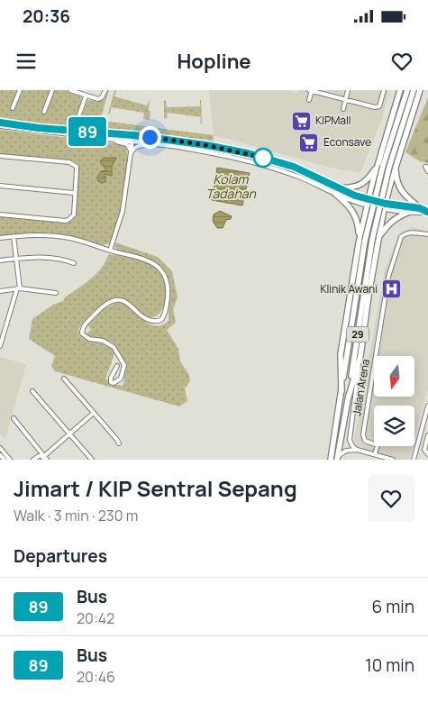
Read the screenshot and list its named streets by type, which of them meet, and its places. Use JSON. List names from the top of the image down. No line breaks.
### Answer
{"streets":{"highway":["29"],"street":["Jalan Arena"]},"water":["Kolam Tadahan"],"places":{"supermarket":["KIPMall","Econsave"],"hospital":["Klinik Awani"]},"lines":["bus line 89"],"north":"bottom","page":{"status":"20:36","header":"Hopline","on_map":"89","heading":[["Jimart / KIP Sentral Sepang","Walk · 3 min · 230 m"],"Departures"],"list":[{"mark":"89","name":"Bus","note":"20:42","value":"6 min"},{"mark":"89","name":"Bus","note":"20:46","value":"10 min"}]}}
